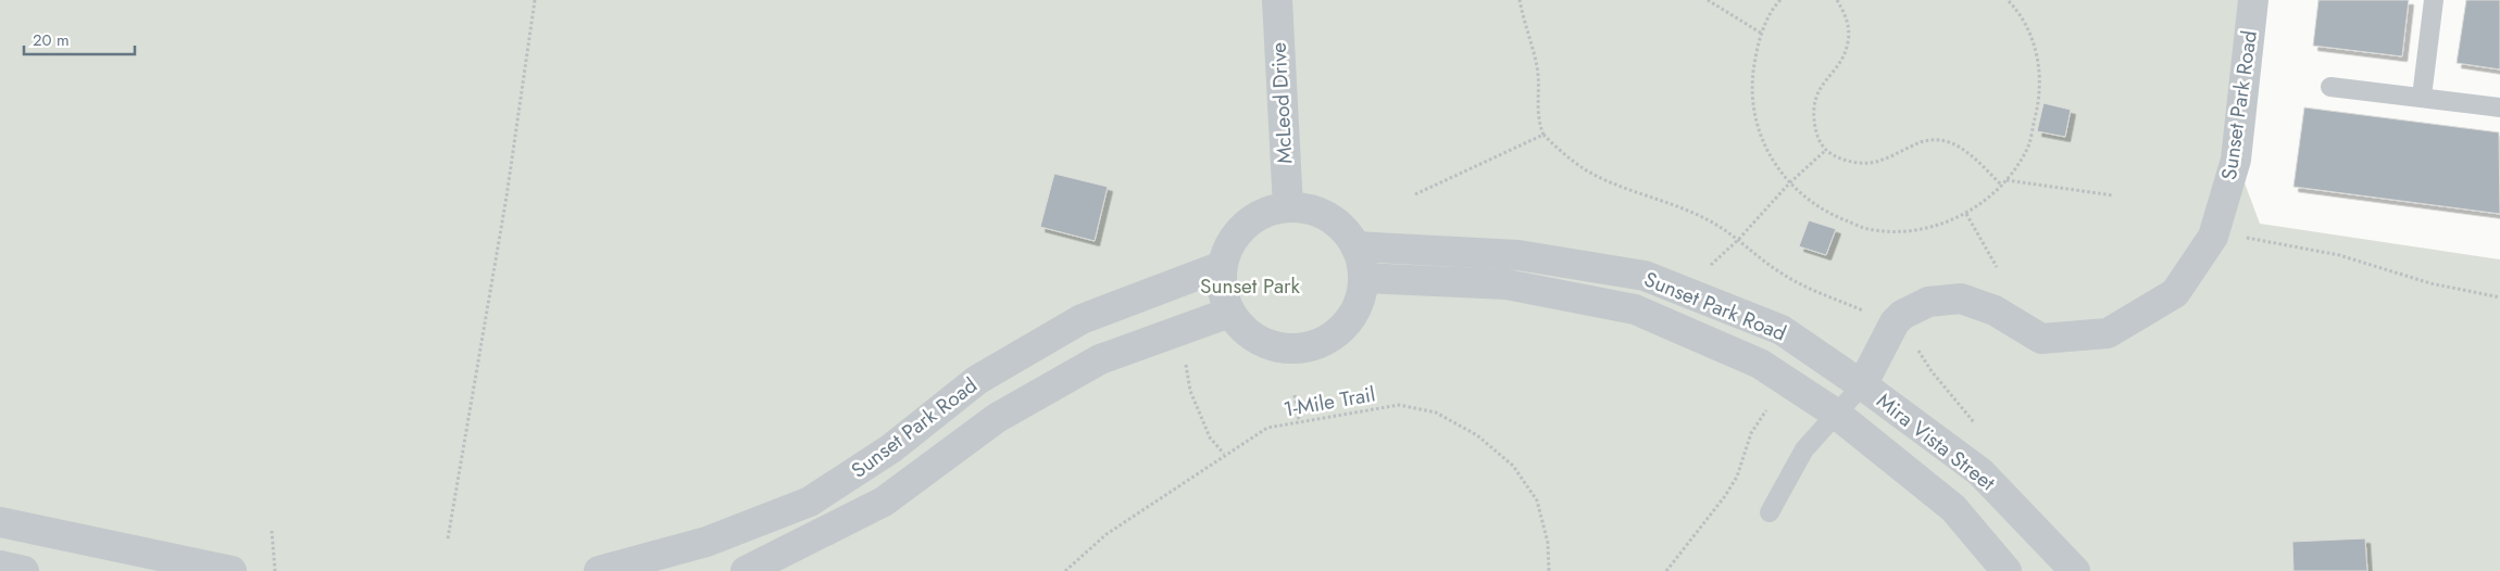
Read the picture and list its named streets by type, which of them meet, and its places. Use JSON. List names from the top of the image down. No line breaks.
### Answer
{"streets":{"street":["McLeod Drive","Sunset Park Road","Mira Vista Street"],"path":["1-Mile Trail"]},"crossings":[["McLeod Drive","Sunset Park Road"],["Sunset Park Road","Mira Vista Street"]],"parks":["Sunset Park"],"scale_bar":"20 m"}
